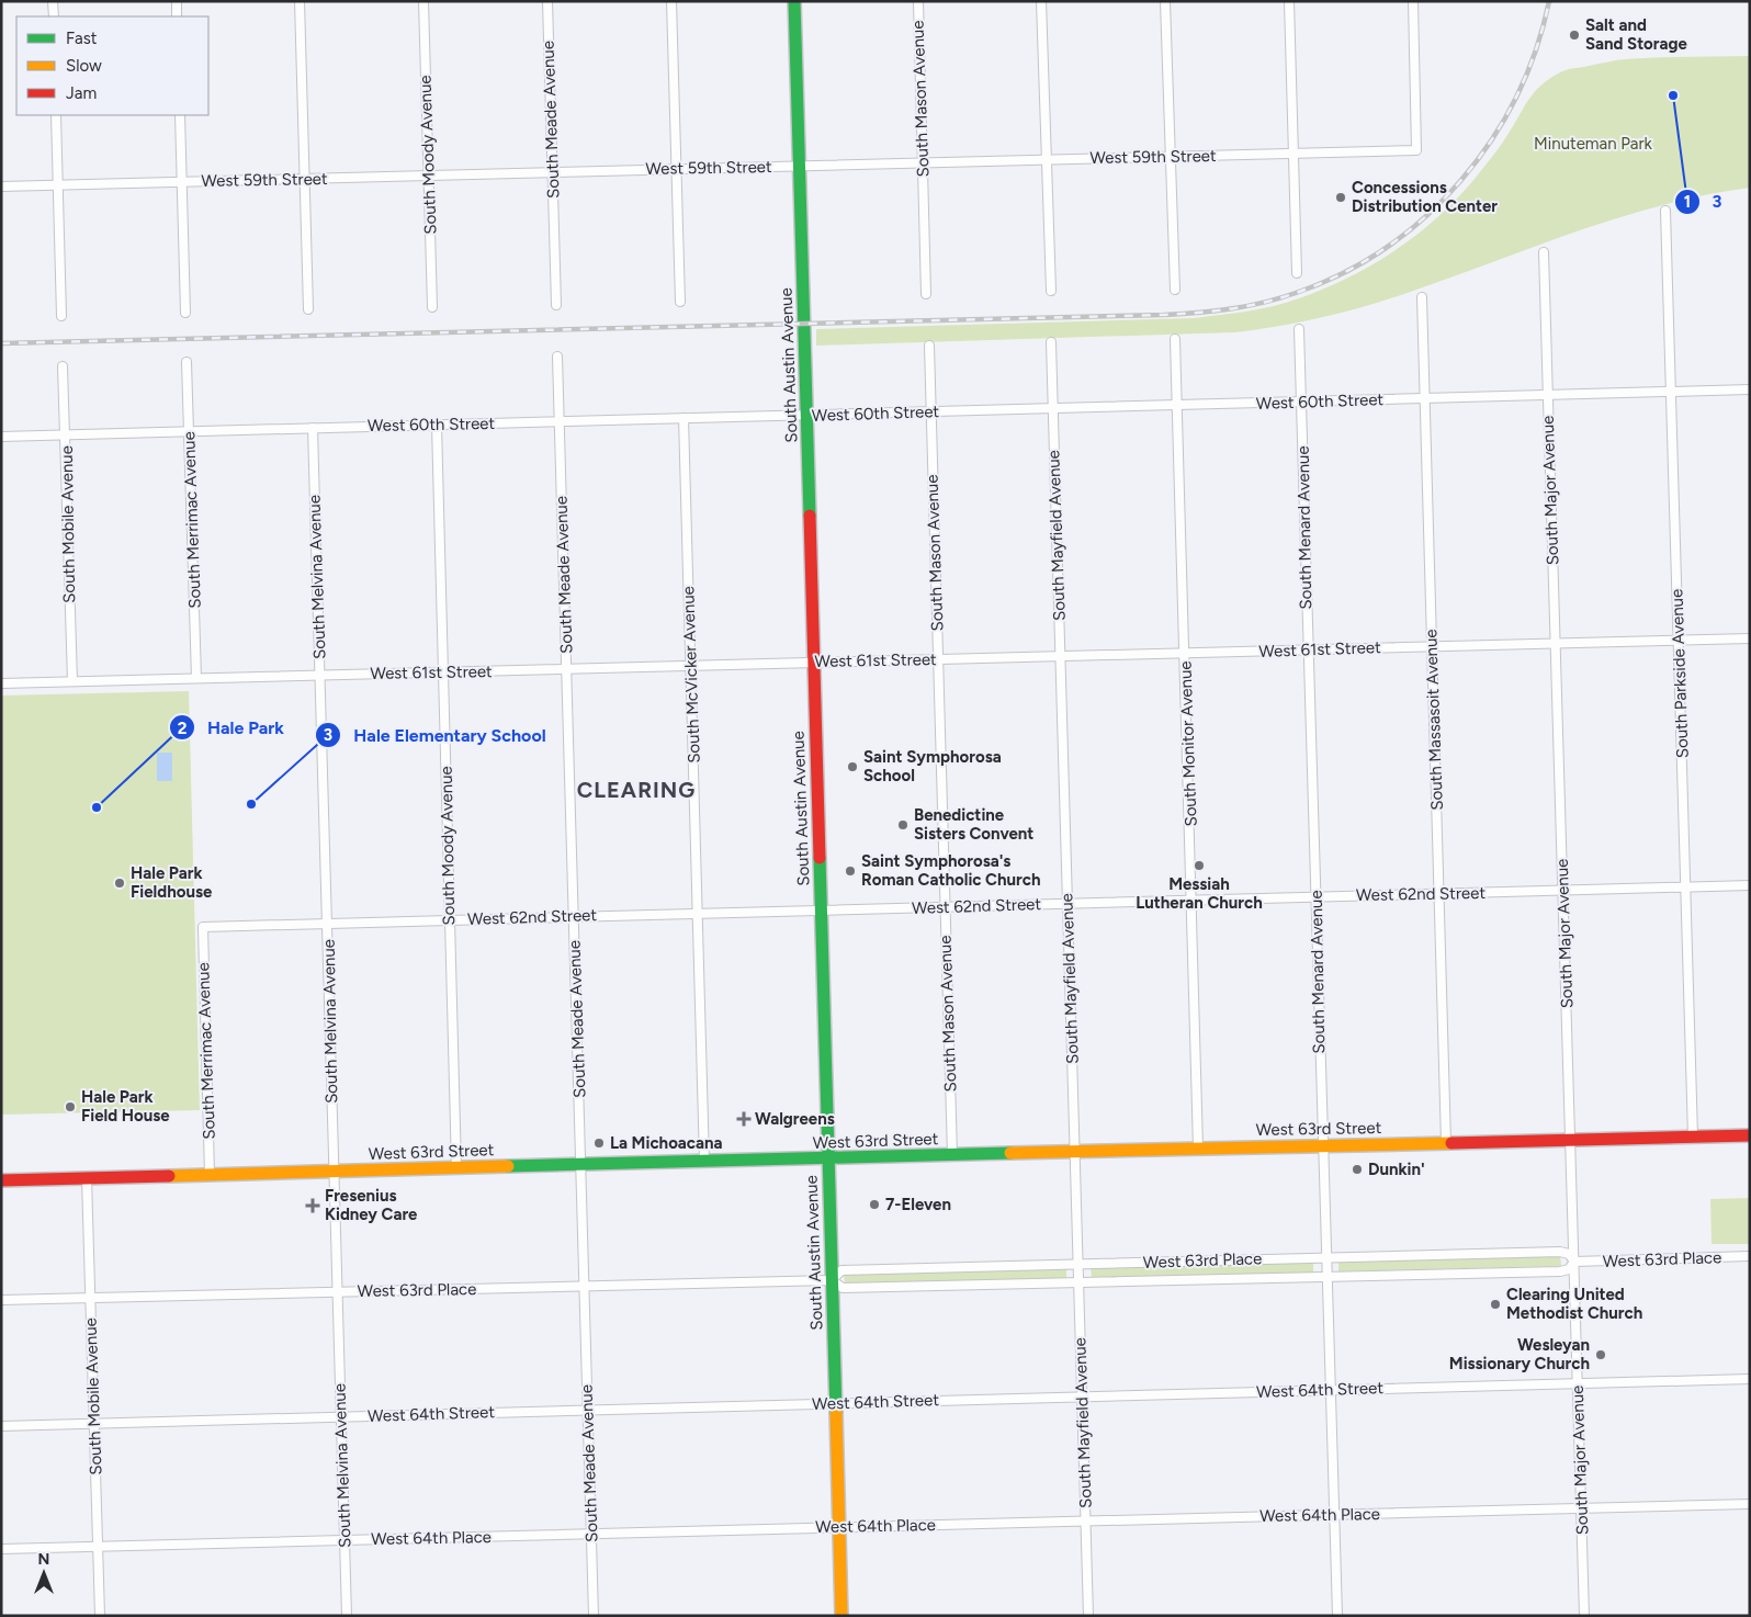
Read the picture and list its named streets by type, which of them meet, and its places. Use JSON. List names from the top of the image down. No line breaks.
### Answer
{"streets":{"main road":["South Austin Avenue","West 63rd Street"],"street":["South Mason Avenue","South Meade Avenue","South Moody Avenue","West 59th Street","West 60th Street","South Major Avenue","South Merrimac Avenue","South Mobile Avenue","South Menard Avenue","South Mayfield Avenue","South Melvina Avenue","West 61st Street","South Parkside Avenue","South McVicker Avenue","South Massasoit Avenue","South Monitor Avenue","West 62nd Street","West 63rd Place","West 64th Street","West 64th Place"]},"crossings":[["South Mason Avenue","West 59th Street"],["South Mason Avenue","West 60th Street"],["South Mason Avenue","West 61st Street"],["South Mason Avenue","West 62nd Street"],["South Mason Avenue","West 63rd Street"],["South Meade Avenue","West 59th Street"],["South Meade Avenue","West 60th Street"],["South Meade Avenue","West 61st Street"],["South Meade Avenue","West 62nd Street"],["South Meade Avenue","West 63rd Street"],["South Meade Avenue","West 63rd Place"],["South Meade Avenue","West 64th Street"],["South Meade Avenue","West 64th Place"],["South Moody Avenue","West 59th Street"],["South Moody Avenue","West 60th Street"],["South Moody Avenue","West 61st Street"],["South Moody Avenue","West 62nd Street"],["South Moody Avenue","West 63rd Street"],["West 59th Street","South Austin Avenue"],["South Austin Avenue","West 60th Street"],["South Austin Avenue","West 61st Street"],["South Austin Avenue","West 62nd Street"],["South Austin Avenue","West 63rd Street"],["South Austin Avenue","West 63rd Place"],["South Austin Avenue","West 64th Street"],["South Austin Avenue","West 64th Place"],["West 60th Street","South Major Avenue"],["West 60th Street","South Merrimac Avenue"],["West 60th Street","South Mobile Avenue"],["West 60th Street","South Menard Avenue"],["West 60th Street","South Mayfield Avenue"],["West 60th Street","South Melvina Avenue"],["West 60th Street","South Parkside Avenue"],["West 60th Street","South McVicker Avenue"],["West 60th Street","South Massasoit Avenue"],["West 60th Street","South Monitor Avenue"],["South Major Avenue","West 61st Street"],["South Major Avenue","West 62nd Street"],["South Major Avenue","West 63rd Street"],["South Major Avenue","West 63rd Place"],["South Major Avenue","West 64th Street"],["South Major Avenue","West 64th Place"],["South Merrimac Avenue","West 61st Street"],["South Merrimac Avenue","West 62nd Street"],["South Merrimac Avenue","West 63rd Street"],["South Mobile Avenue","West 61st Street"],["South Mobile Avenue","West 63rd Street"],["South Mobile Avenue","West 63rd Place"],["South Mobile Avenue","West 64th Street"],["South Mobile Avenue","West 64th Place"],["South Menard Avenue","West 61st Street"],["South Menard Avenue","West 62nd Street"],["South Menard Avenue","West 63rd Street"],["South Menard Avenue","West 63rd Place"],["South Menard Avenue","West 64th Street"],["South Menard Avenue","West 64th Place"],["South Mayfield Avenue","West 61st Street"],["South Mayfield Avenue","West 62nd Street"],["South Mayfield Avenue","West 63rd Street"],["South Mayfield Avenue","West 63rd Place"],["South Mayfield Avenue","West 64th Street"],["South Mayfield Avenue","West 64th Place"],["South Melvina Avenue","West 61st Street"],["South Melvina Avenue","West 62nd Street"],["South Melvina Avenue","West 63rd Street"],["South Melvina Avenue","West 63rd Place"],["South Melvina Avenue","West 64th Street"],["South Melvina Avenue","West 64th Place"],["West 61st Street","South Parkside Avenue"],["West 61st Street","South McVicker Avenue"],["West 61st Street","South Massasoit Avenue"],["West 61st Street","South Monitor Avenue"],["South Parkside Avenue","West 62nd Street"],["South Parkside Avenue","West 63rd Street"],["South McVicker Avenue","West 62nd Street"],["South McVicker Avenue","West 63rd Street"],["South Massasoit Avenue","West 62nd Street"],["South Massasoit Avenue","West 63rd Street"],["South Monitor Avenue","West 62nd Street"],["South Monitor Avenue","West 63rd Street"]],"districts":["CLEARING"],"parks":["Minuteman Park"],"places":{"other":["Salt and Sand Storage","3","Concessions Distribution Center","Saint Symphorosa School","Hale Elementary School","Hale Park","Benedictine Sisters Convent","Messiah Lutheran Church","Saint Symphorosa's Roman Catholic Church","Hale Park Fieldhouse","Hale Park Field House","La Michoacana","Dunkin'","7-Eleven","Clearing United Methodist Church","Wesleyan Missionary Church"],"health":["Walgreens","Fresenius Kidney Care"]},"legend":["Fast","Slow","Jam"],"north":"top"}
